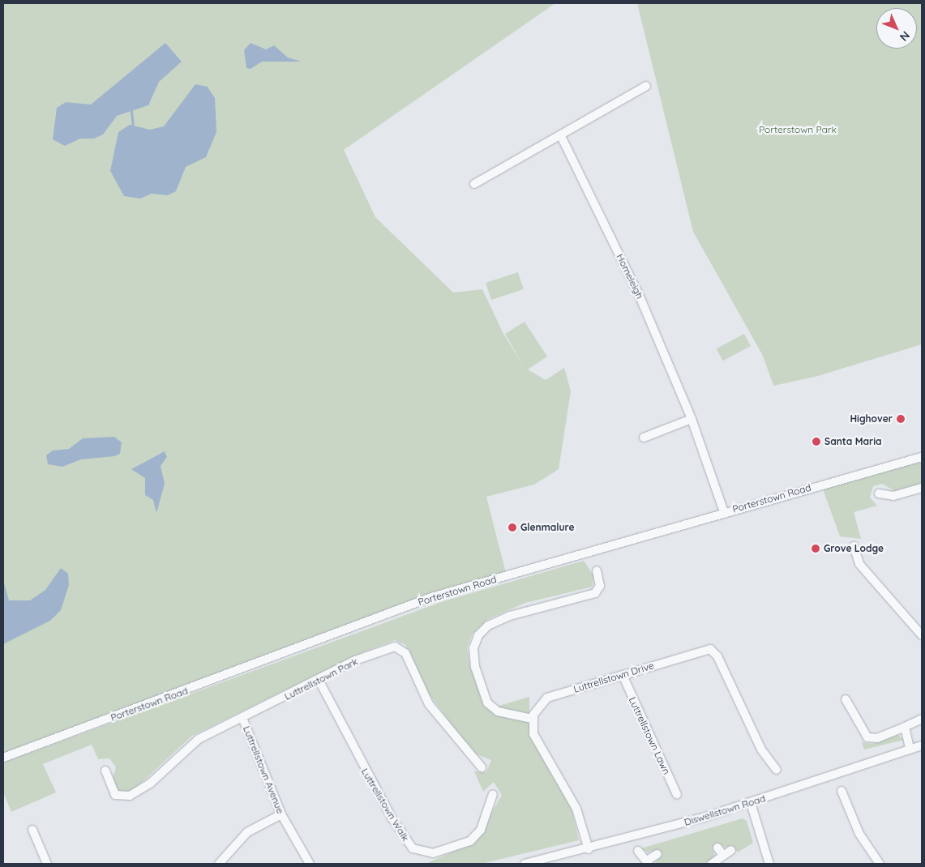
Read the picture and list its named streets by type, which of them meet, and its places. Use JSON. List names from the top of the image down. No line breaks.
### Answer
{"streets":{"street":["Homeleigh","Porterstown Road","Luttrellstown Drive","Luttrellstown Park","Luttrellstown Lawn","Luttrellstown Avenue","Luttrellstown Walk","Diswellstown Road"]},"crossings":[["Homeleigh","Porterstown Road"],["Luttrellstown Drive","Luttrellstown Lawn"],["Luttrellstown Park","Luttrellstown Avenue"],["Luttrellstown Park","Luttrellstown Walk"]],"parks":["Porterstown Park"],"places":["Highover","Santa Maria","Glenmalure","Grove Lodge"],"north":"bottom right"}
